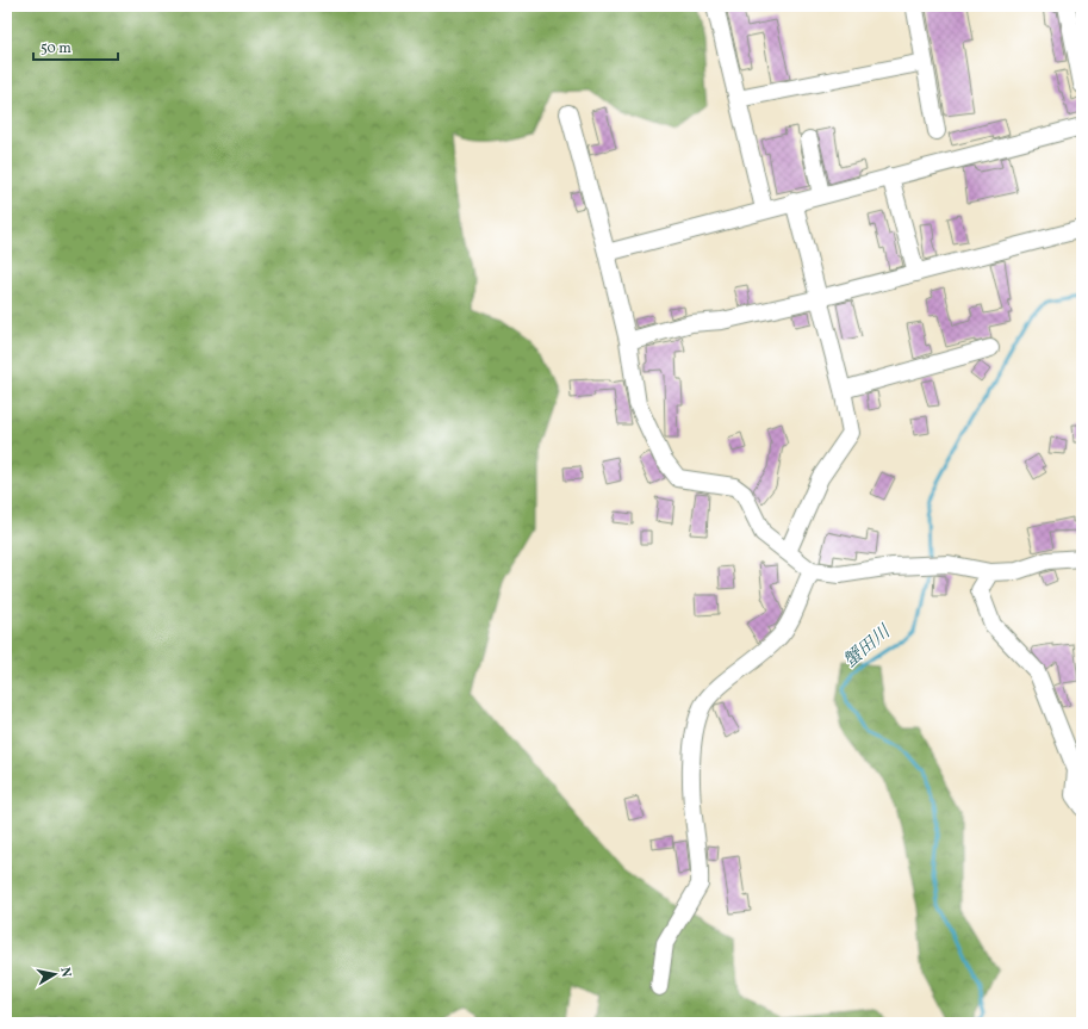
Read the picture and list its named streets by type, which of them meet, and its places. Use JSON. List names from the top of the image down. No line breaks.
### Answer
{"water":["蟹田川"],"scale_bar":"50 m","north":"right"}
